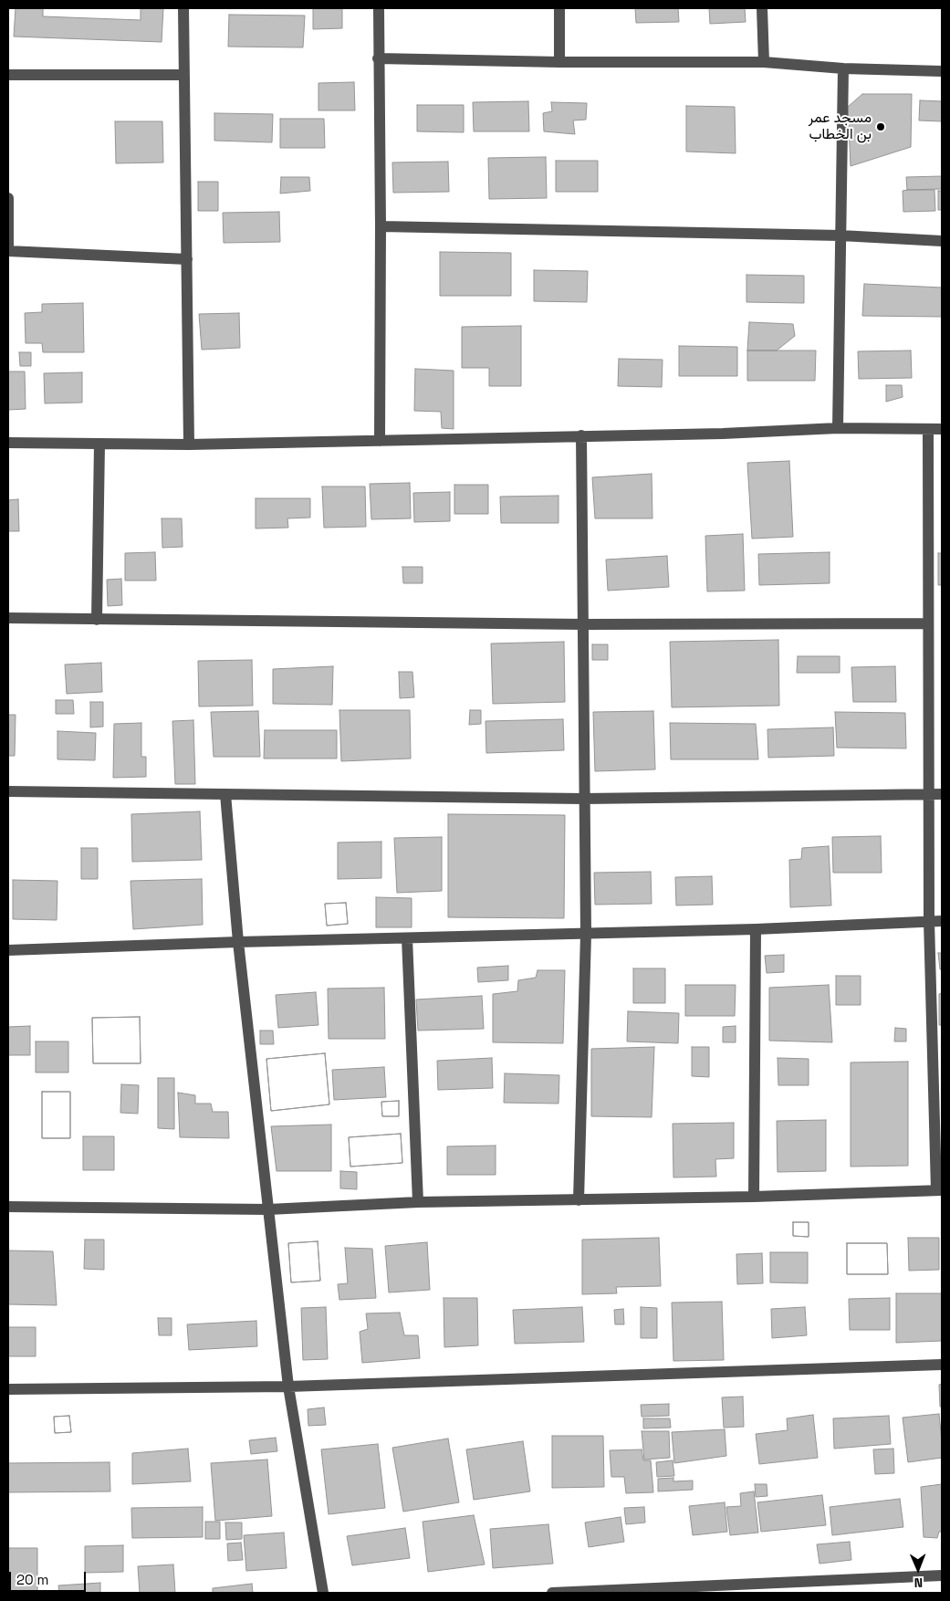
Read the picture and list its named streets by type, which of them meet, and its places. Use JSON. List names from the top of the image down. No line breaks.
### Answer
{"places":["مسجد عمر بن الخطاب"],"scale_bar":"20 m","north":"bottom"}
